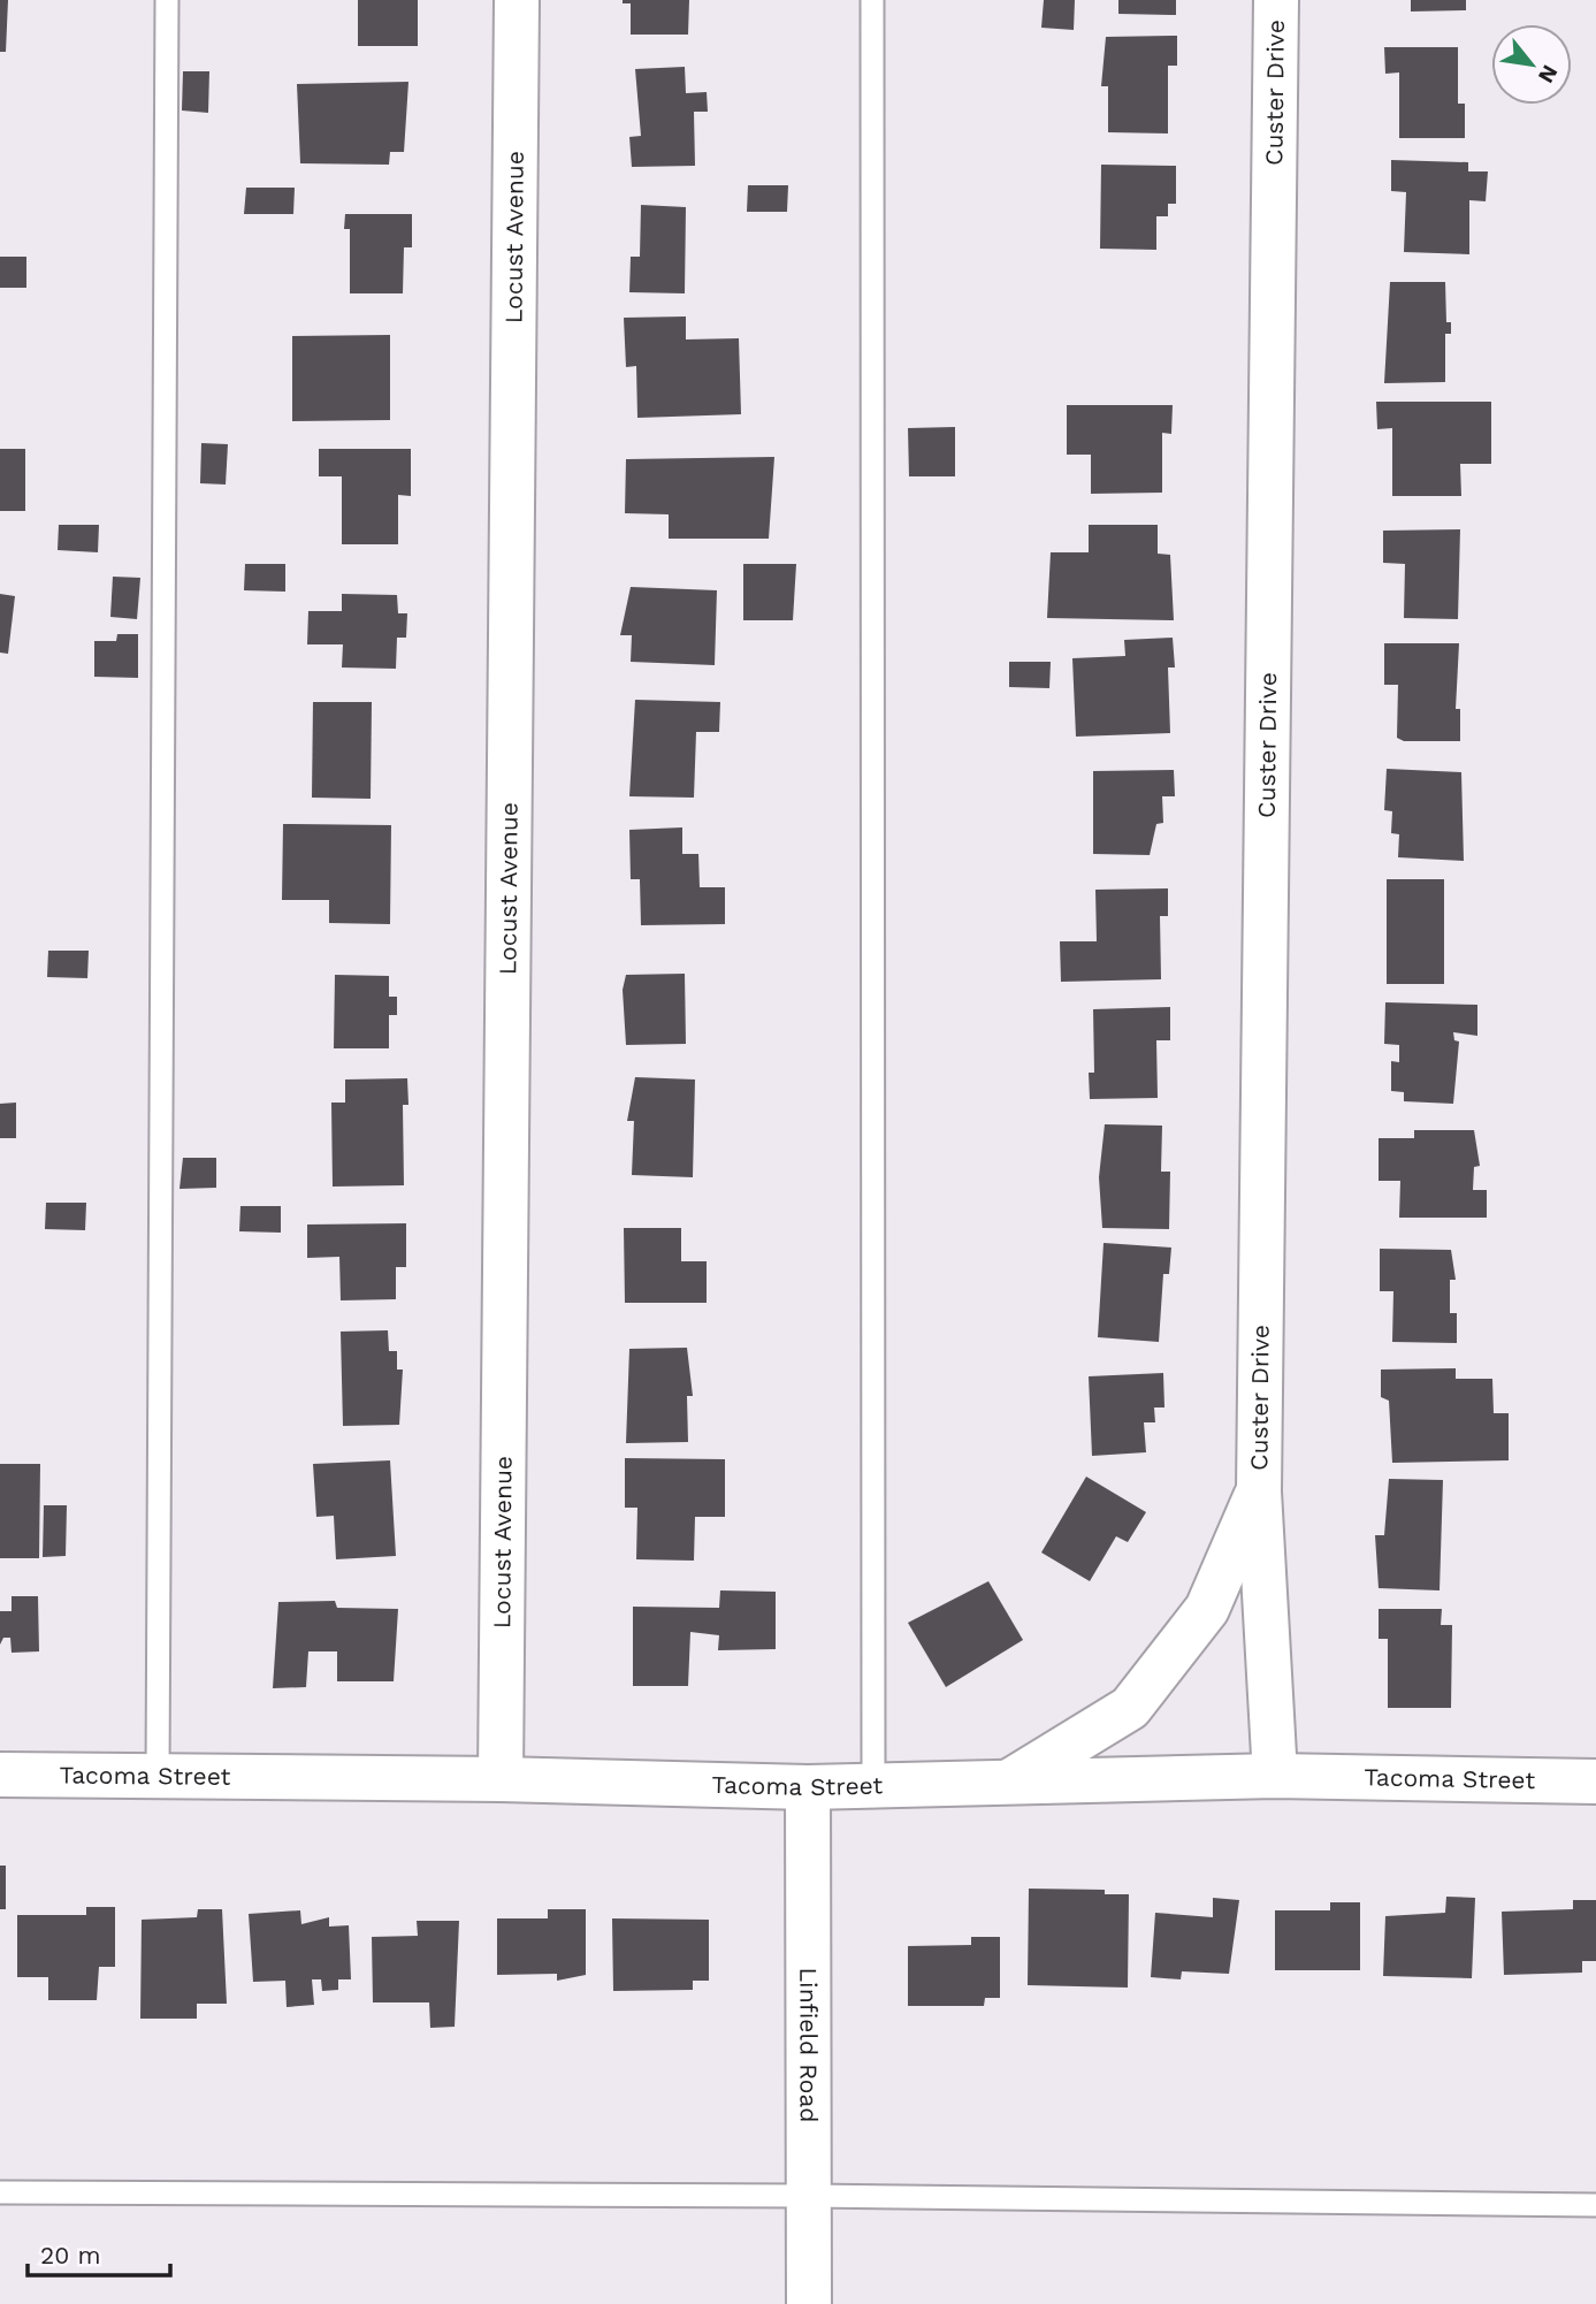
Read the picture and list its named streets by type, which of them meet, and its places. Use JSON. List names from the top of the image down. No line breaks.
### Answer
{"streets":{"street":["Custer Drive","Locust Avenue","Tacoma Street","Linfield Road"]},"crossings":[["Custer Drive","Tacoma Street"],["Locust Avenue","Tacoma Street"],["Tacoma Street","Linfield Road"]],"scale_bar":"20 m","north":"bottom right"}
